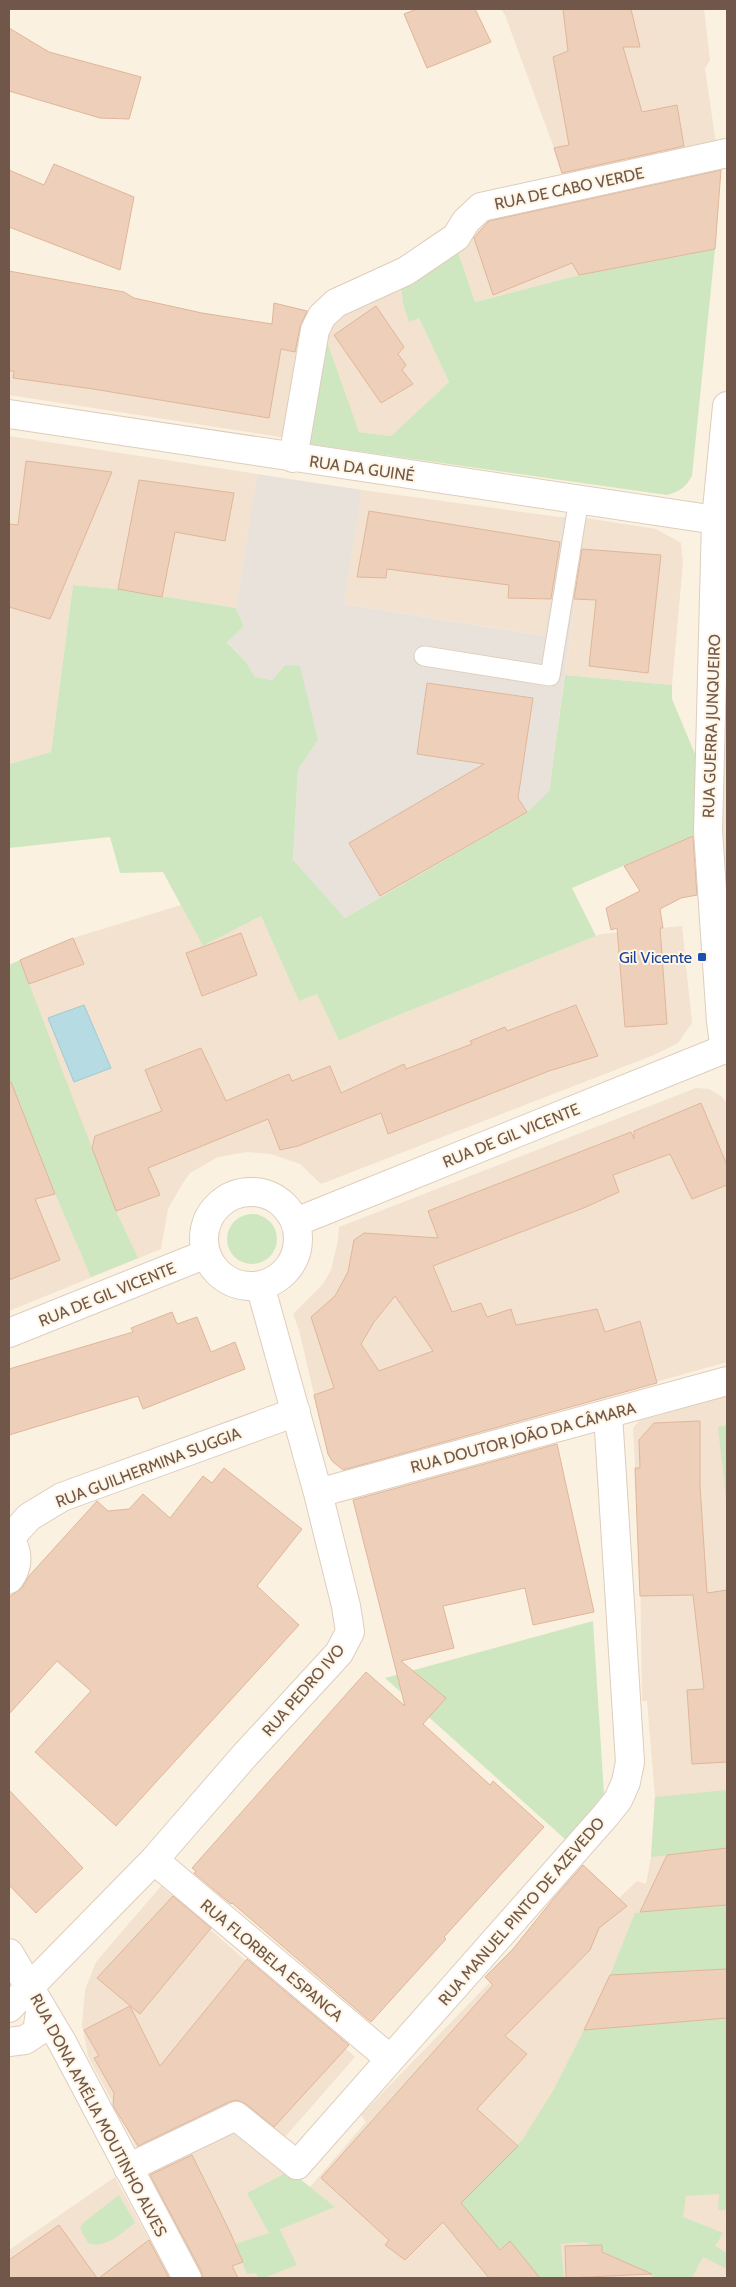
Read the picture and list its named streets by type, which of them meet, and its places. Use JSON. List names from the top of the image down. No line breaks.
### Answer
{"streets":{"street":["RUA DE CABO VERDE","RUA DA GUINÉ","RUA GUERRA JUNQUEIRO","RUA DE GIL VICENTE","RUA DOUTOR JOÃO DA CÂMARA","RUA GUILHERMINA SUGGIA","RUA PEDRO IVO","RUA MANUEL PINTO DE AZEVEDO","RUA FLORBELA ESPANCA","RUA DONA AMÉLIA MOUTINHO ALVES"]},"crossings":[["RUA DE CABO VERDE","RUA DA GUINÉ"],["RUA DA GUINÉ","RUA GUERRA JUNQUEIRO"],["RUA GUERRA JUNQUEIRO","RUA DE GIL VICENTE"],["RUA DE GIL VICENTE","RUA PEDRO IVO"],["RUA DOUTOR JOÃO DA CÂMARA","RUA PEDRO IVO"],["RUA DOUTOR JOÃO DA CÂMARA","RUA MANUEL PINTO DE AZEVEDO"],["RUA GUILHERMINA SUGGIA","RUA PEDRO IVO"],["RUA PEDRO IVO","RUA FLORBELA ESPANCA"],["RUA PEDRO IVO","RUA DONA AMÉLIA MOUTINHO ALVES"],["RUA MANUEL PINTO DE AZEVEDO","RUA FLORBELA ESPANCA"],["RUA MANUEL PINTO DE AZEVEDO","RUA DONA AMÉLIA MOUTINHO ALVES"]],"places":{"transit":["Gil Vicente"]}}
